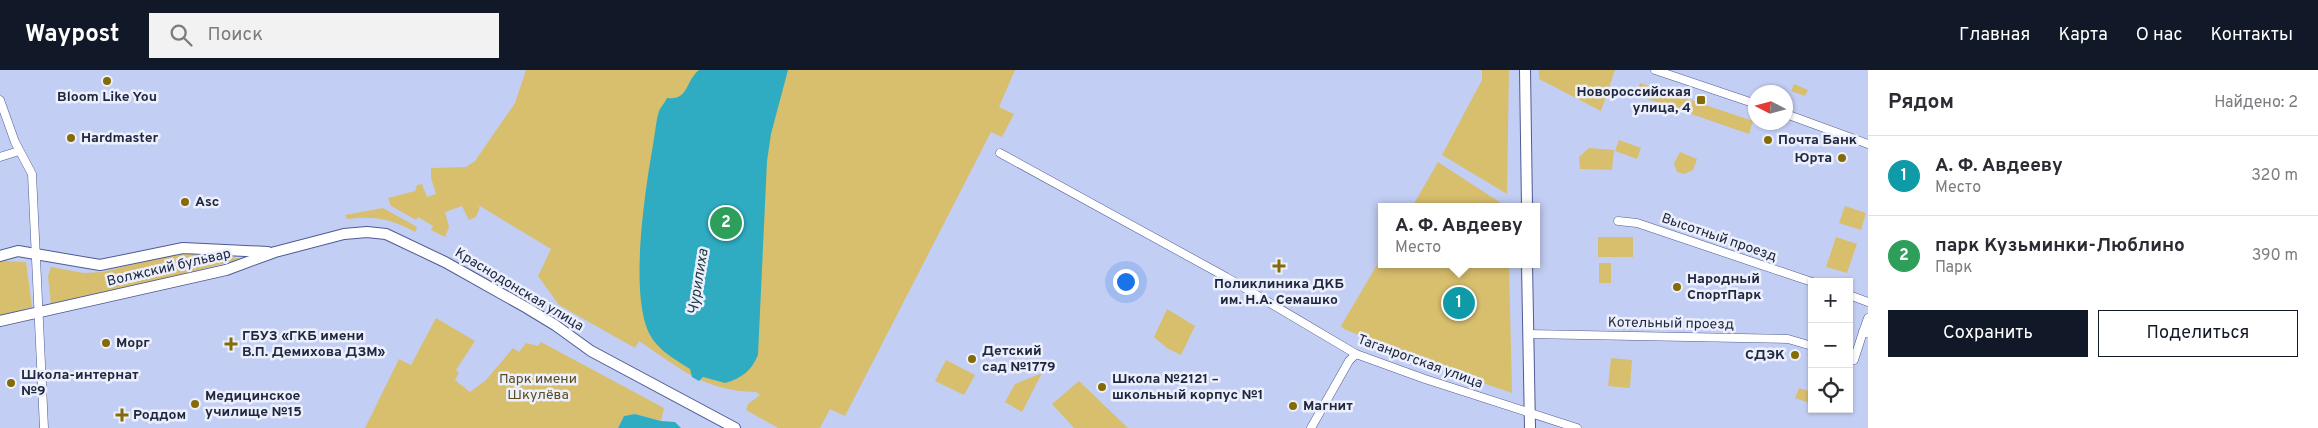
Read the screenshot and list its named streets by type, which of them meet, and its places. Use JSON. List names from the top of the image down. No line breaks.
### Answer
{"streets":{"main road":["Волжский бульвар","Краснодонская улица"],"street":["Высотный проезд","Котельный проезд","Таганрогская улица"]},"crossings":[["Волжский бульвар","Краснодонская улица"]],"water":["Чурилиха"],"parks":["Парк имени Шкулёва"],"places":{"other":["Bloom Like You","Hardmaster","Почта Банк","Юрта","Asc","Народный СпортПарк","Морг","СДЭК","Детский сад №1779","Школа-интернат №9","Школа №2121 – школьный корпус №1","Медицинское училище №15","Магнит"],"transit":["Новороссийская улица, 4"],"health":["Поликлиника ДКБ им. Н.А. Семашко","ГБУЗ «ГКБ имени В.П. Демихова ДЗМ»","Роддом"]},"north":"left","page":{"header":"Waypost","search":"Поиск","nav":["Главная","Карта","О нас","Контакты"],"heading":["Рядом","Найдено: 2"],"list":[{"mark":"1","name":"А. Ф. Авдееву","note":"Место","value":"320 m"},{"mark":"2","name":"парк Кузьминки-Люблино","note":"Парк","value":"390 m"}],"popup":["А. Ф. Авдееву","Место"],"pins":["2","1"],"map_buttons":["+","−"],"buttons":["Сохранить","Поделиться"]}}
